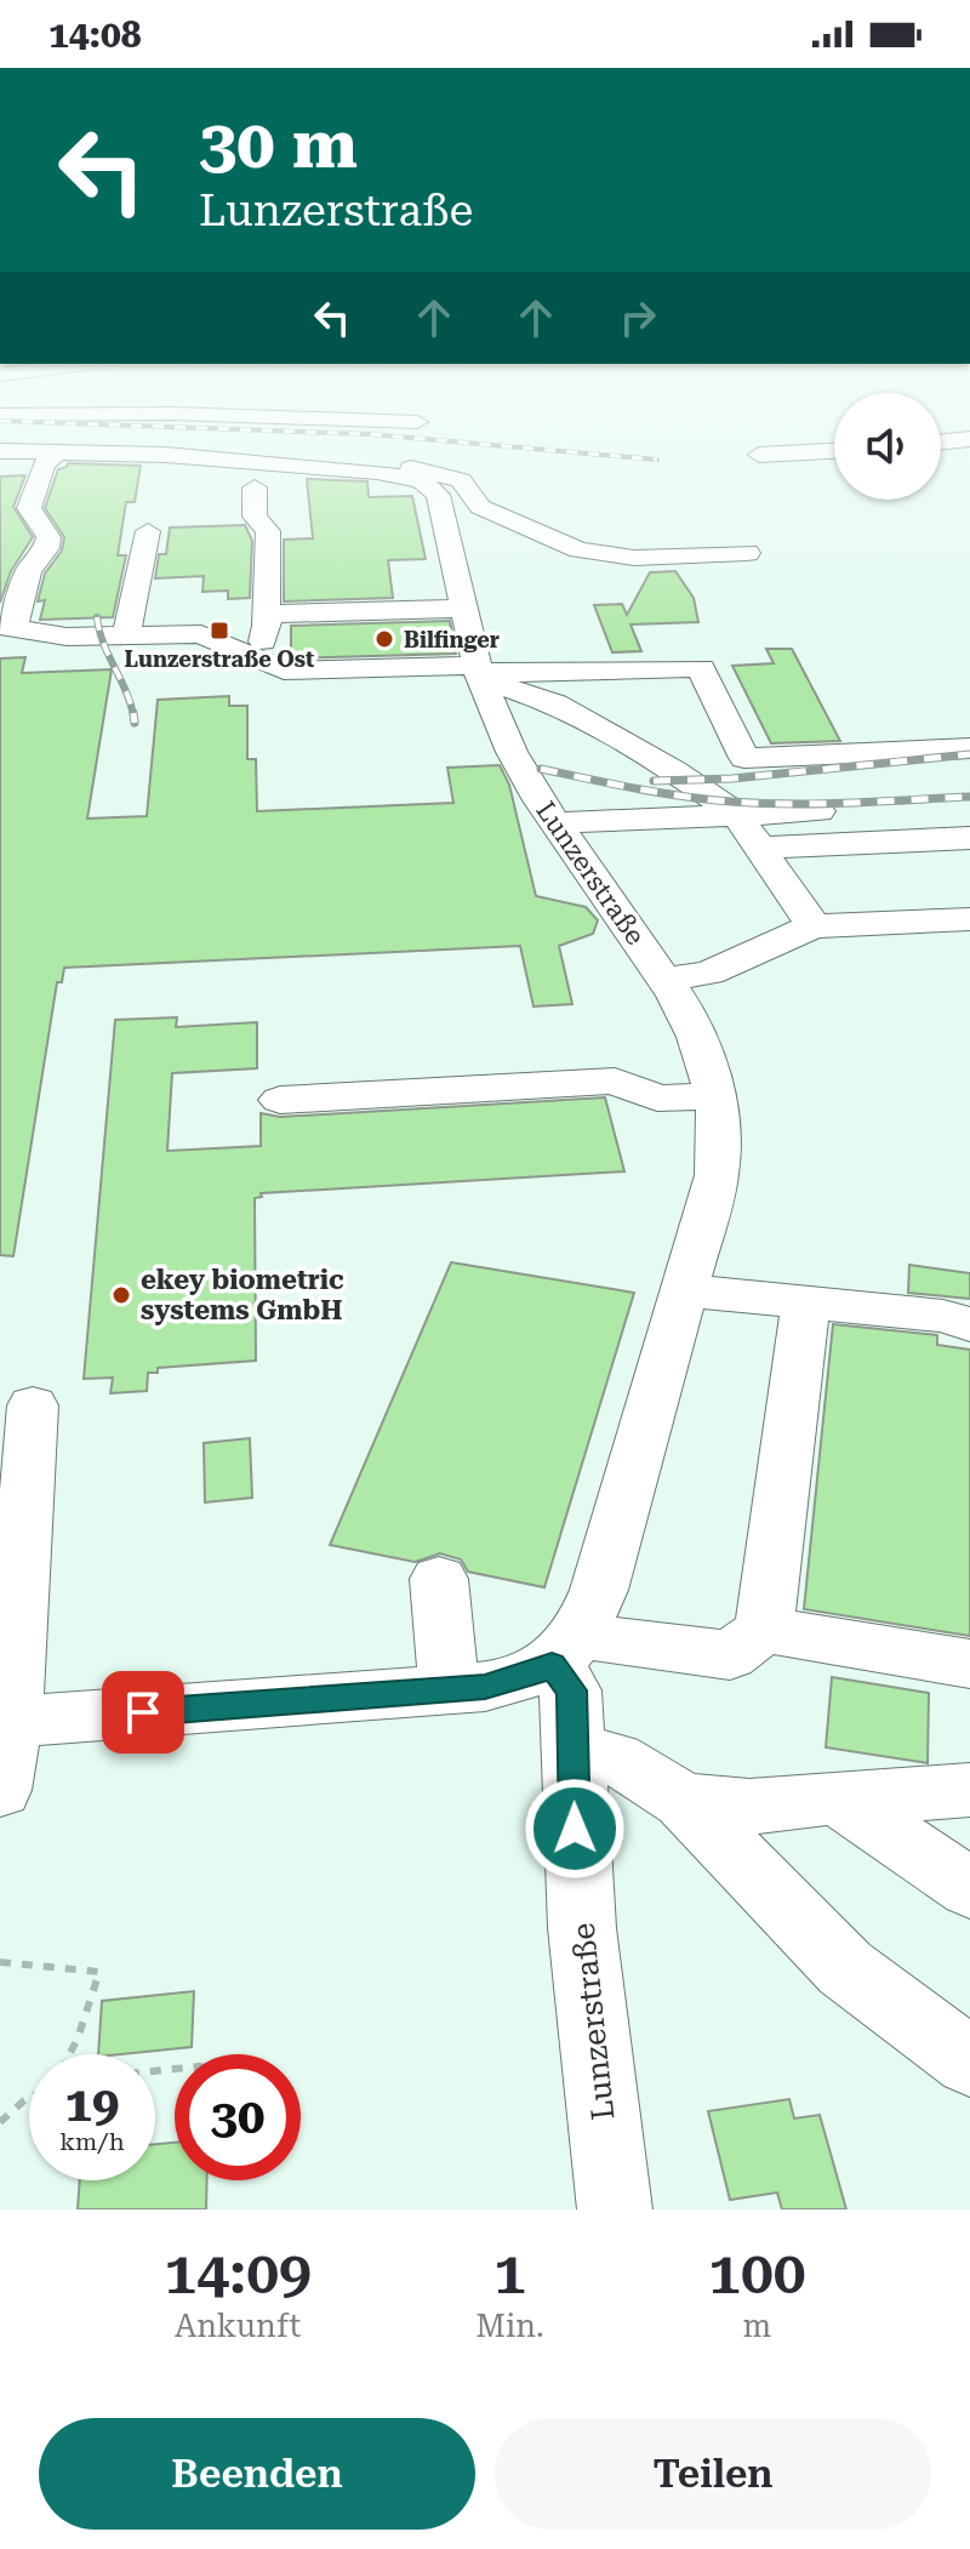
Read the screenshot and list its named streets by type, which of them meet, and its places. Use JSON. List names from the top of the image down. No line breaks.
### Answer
{"streets":{"street":["Lunzerstraße"]},"places":{"transit":["Lunzerstraße Ost"],"other":["Bilfinger","ekey biometric systems GmbH"]},"page":{"status":"14:08","turn":["30 m","Lunzerstraße"],"speed":"19 km/h","limit":"30","eta":["14:09","Ankunft","1","Min.","100","m"],"buttons":["Beenden","Teilen"]}}
